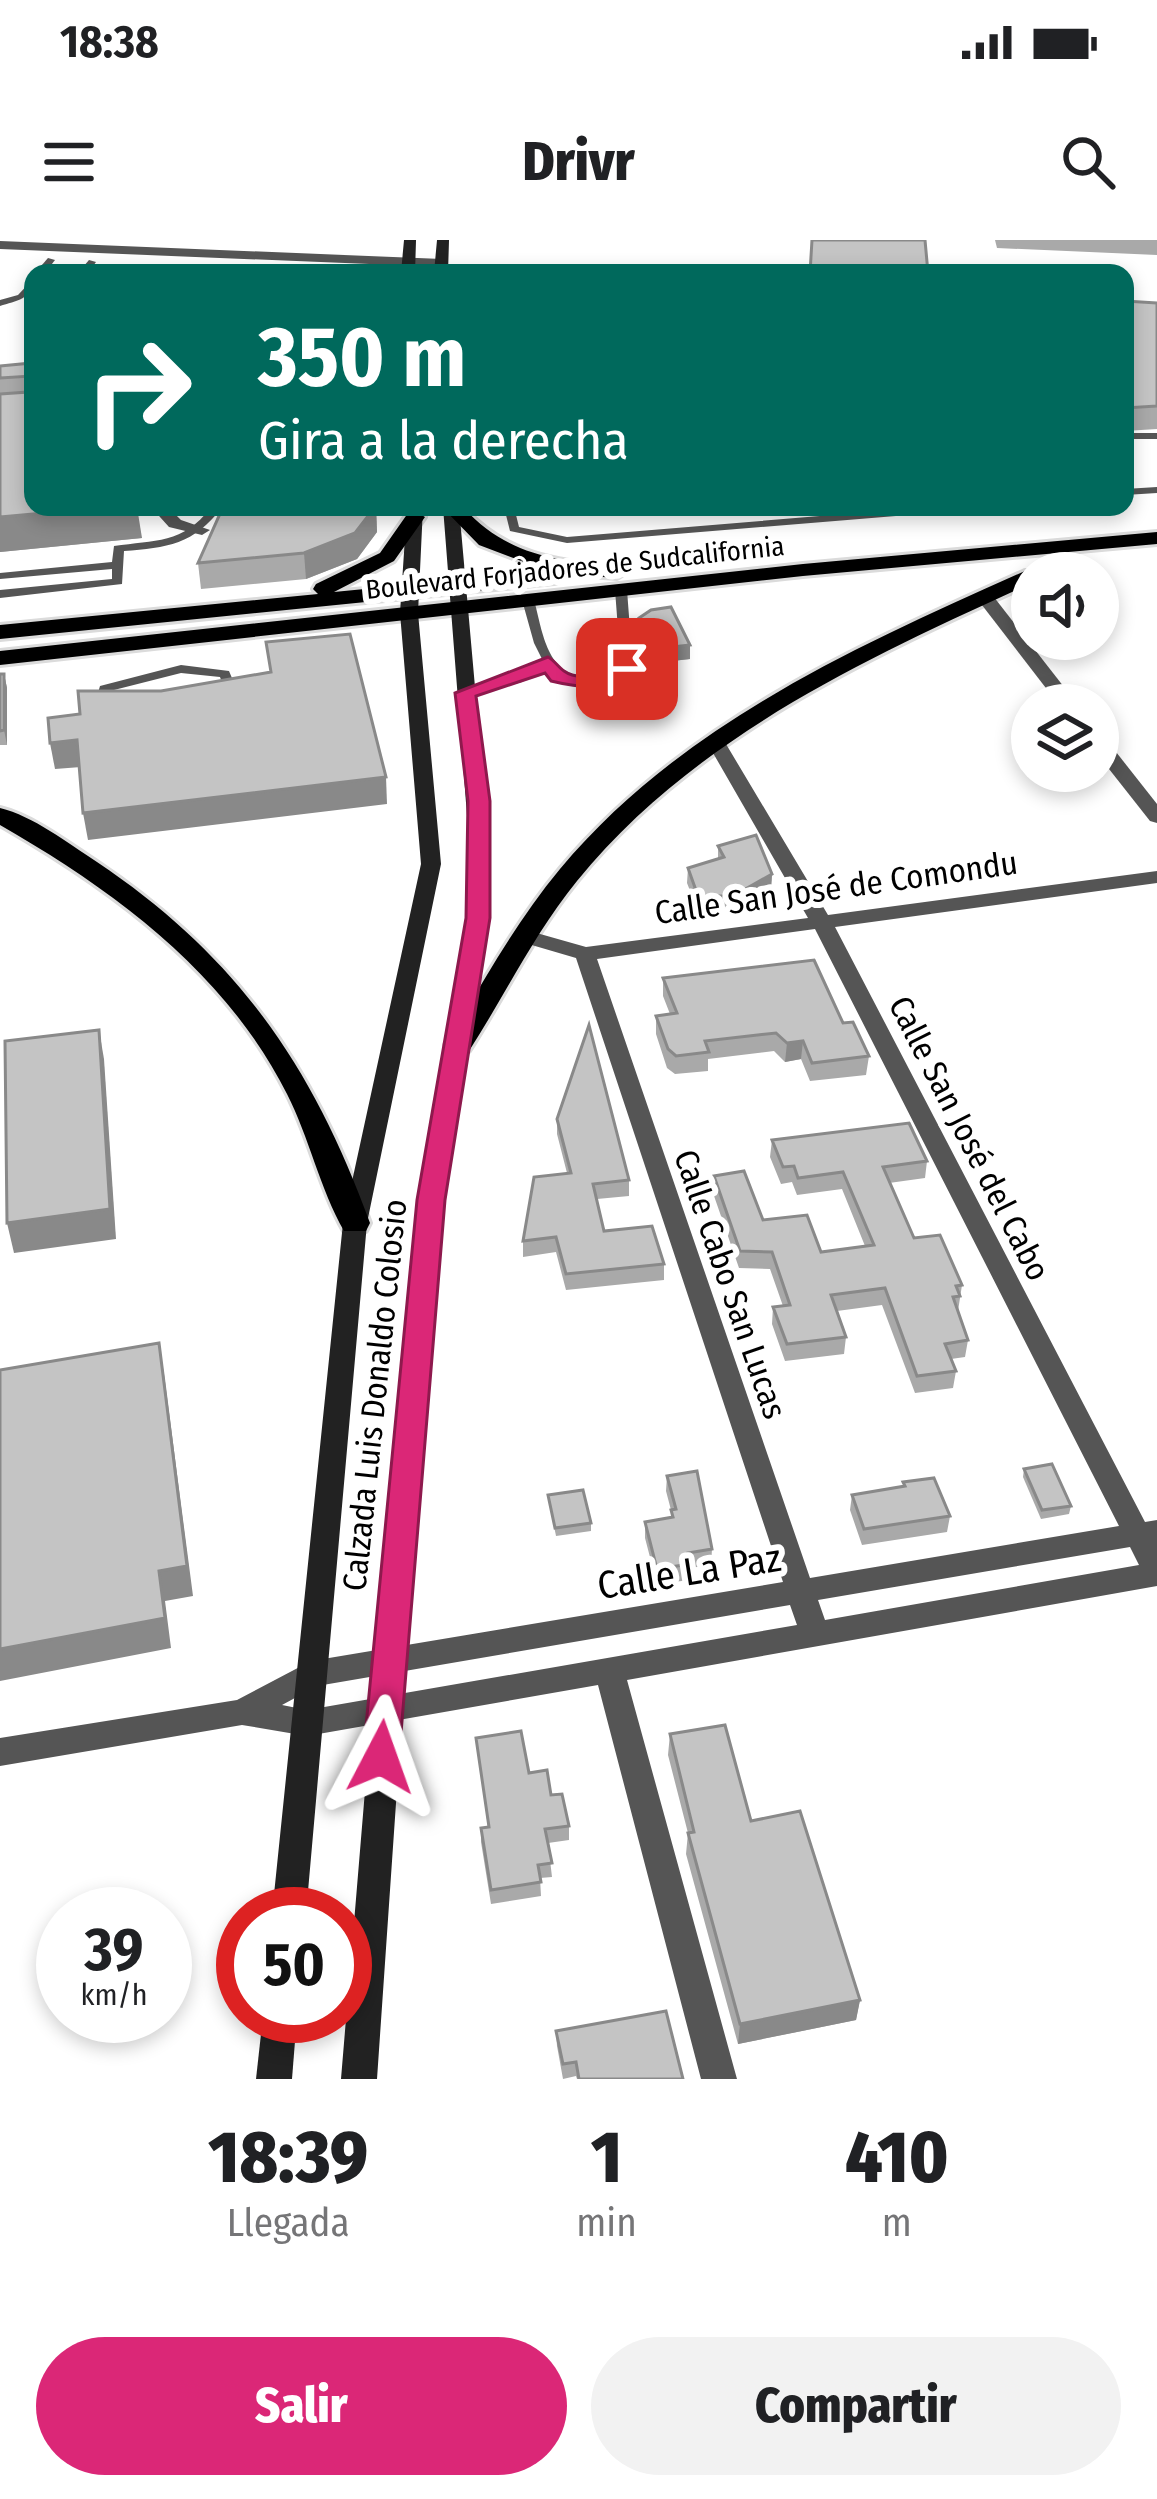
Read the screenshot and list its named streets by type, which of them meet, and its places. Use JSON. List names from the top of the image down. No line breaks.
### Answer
{"streets":{"main road":["Boulevard Forjadores de Sudcalifornia","Calzada Luis Donaldo Colosio"],"street":["Calle San José de Comondu","Calle San José del Cabo","Calle Cabo San Lucas","Calle La Paz"]},"crossings":[["Boulevard Forjadores de Sudcalifornia","Calzada Luis Donaldo Colosio"],["Calle San José de Comondu","Calle San José del Cabo"],["Calle San José de Comondu","Calle Cabo San Lucas"],["Calle San José del Cabo","Calle La Paz"],["Calle Cabo San Lucas","Calle La Paz"],["Calzada Luis Donaldo Colosio","Calle La Paz"]],"page":{"status":"18:38","header":"Drivr","turn":["350 m","Gira a la derecha"],"speed":"39 km/h","limit":"50","eta":["18:39","Llegada","1","min","410","m"],"buttons":["Salir","Compartir"]}}
